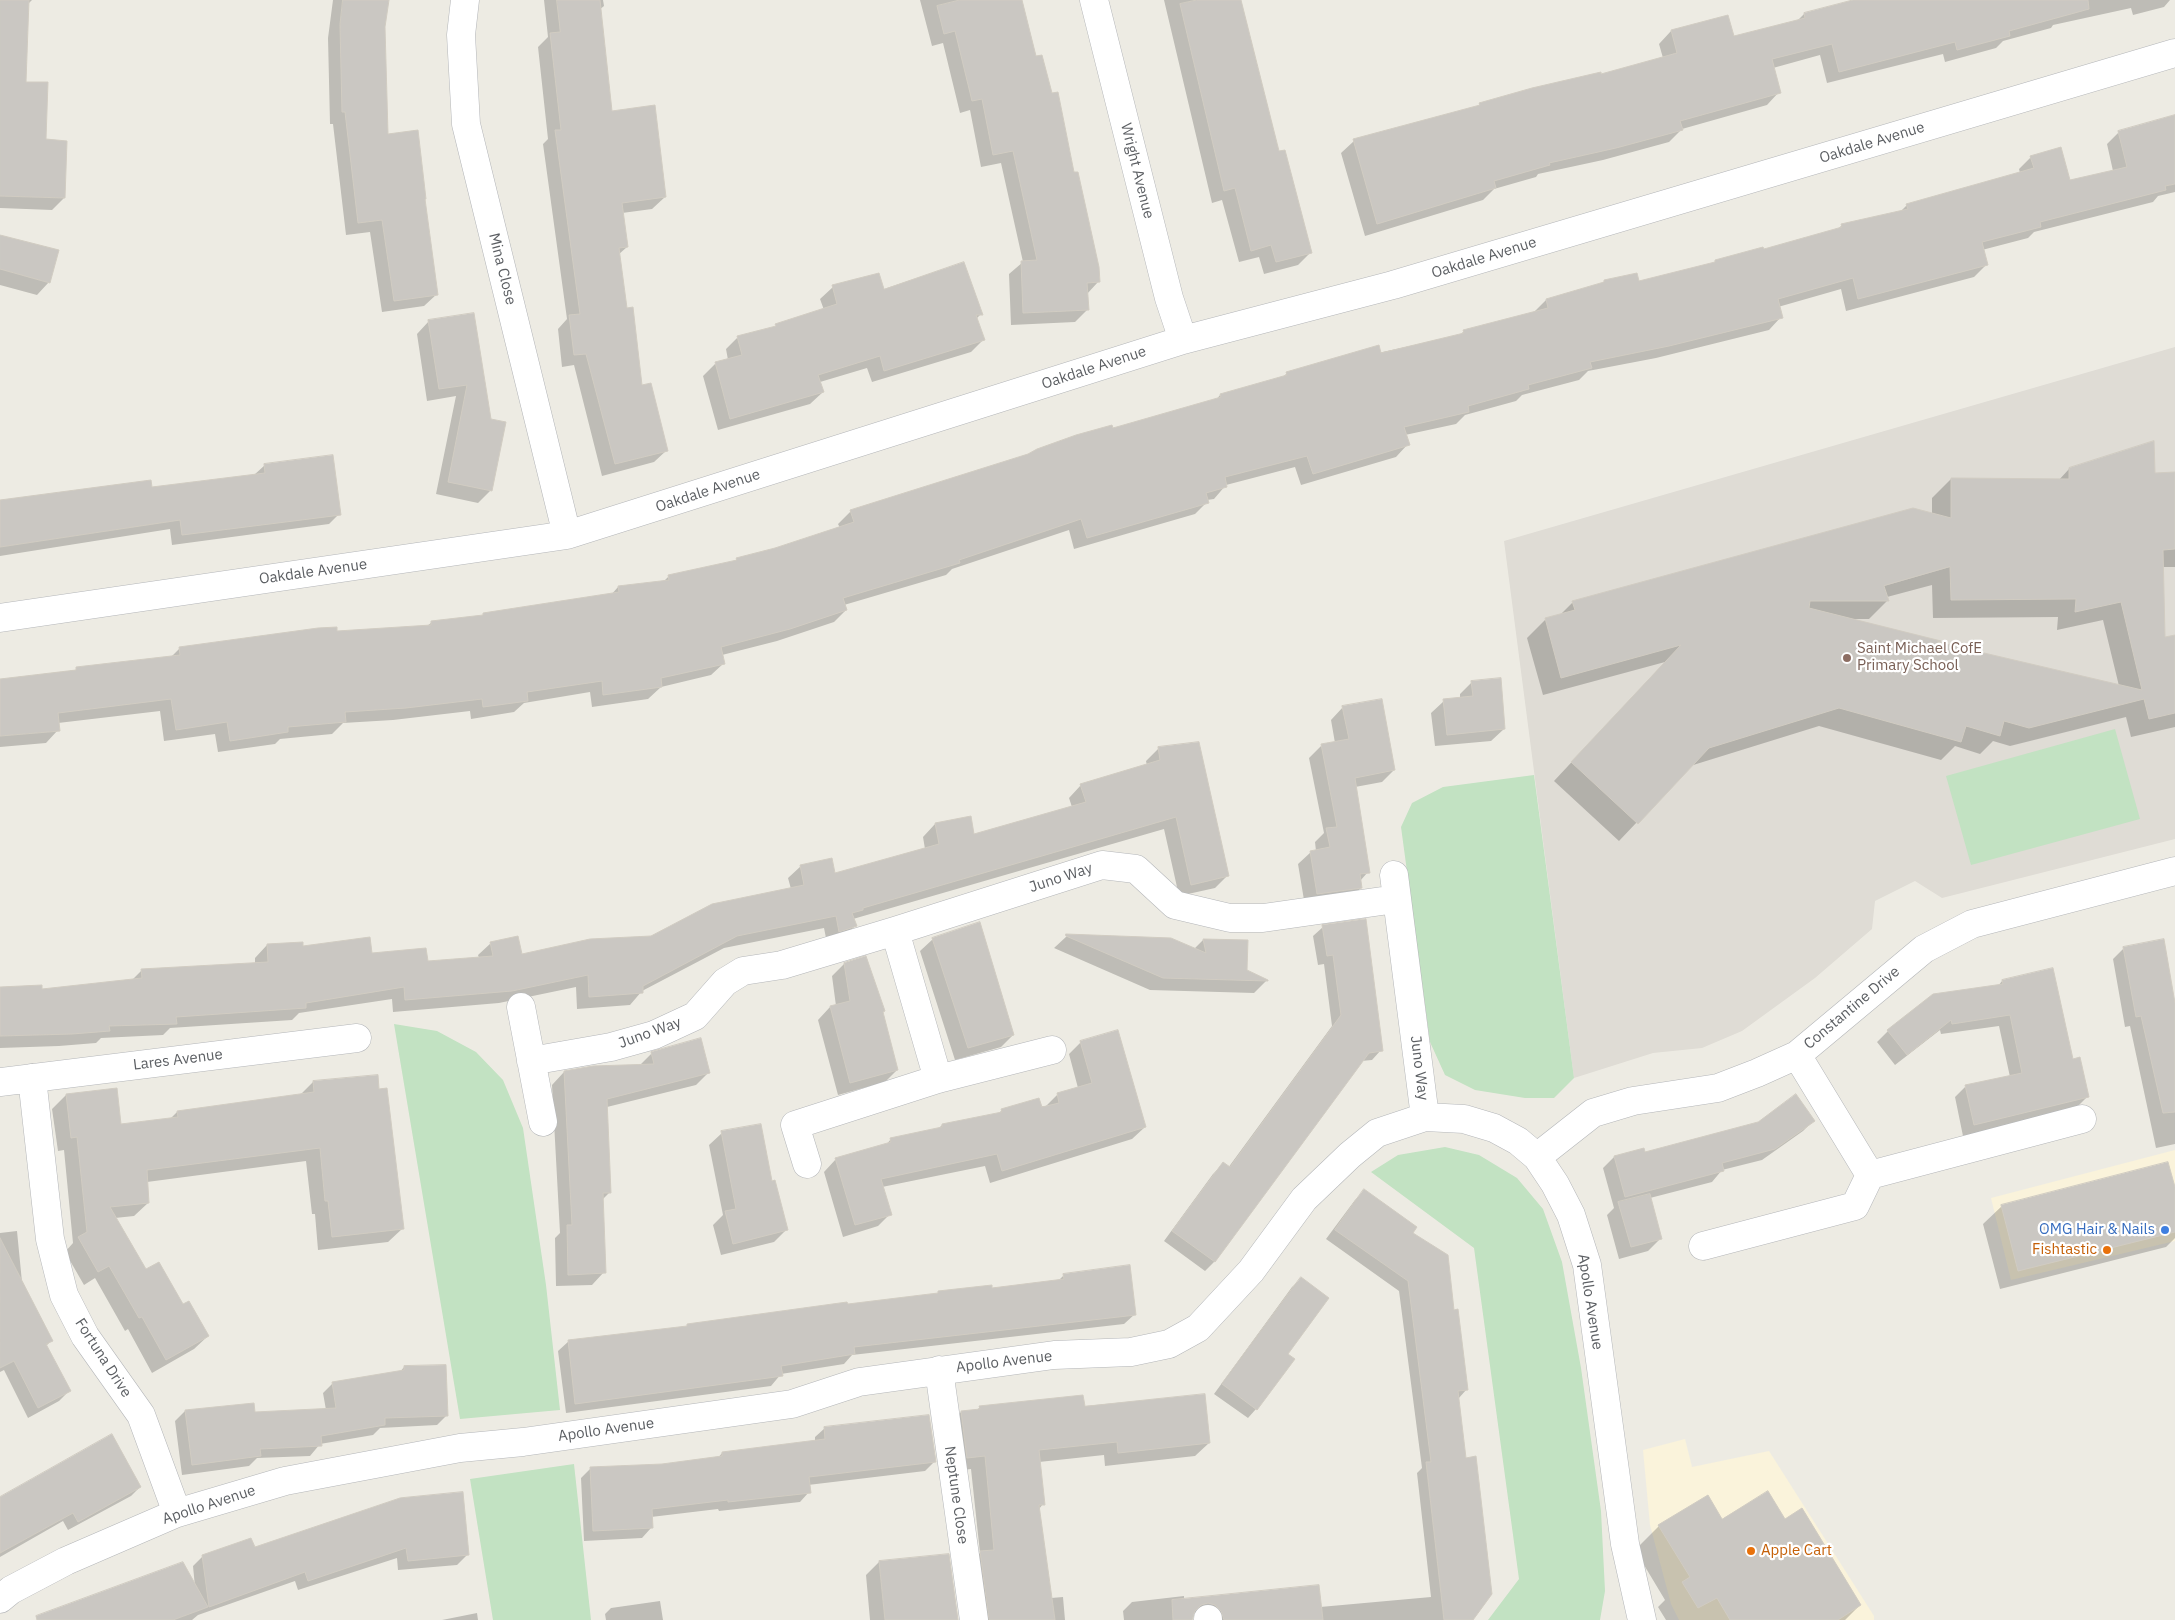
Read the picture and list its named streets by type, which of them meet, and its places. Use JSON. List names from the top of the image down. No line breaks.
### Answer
{"streets":{"street":["Oakdale Avenue","Wright Avenue","Mina Close","Juno Way","Constantine Drive","Lares Avenue","Apollo Avenue","Fortuna Drive","Neptune Close"]},"crossings":[["Oakdale Avenue","Wright Avenue"],["Oakdale Avenue","Mina Close"],["Juno Way","Apollo Avenue"],["Constantine Drive","Apollo Avenue"],["Lares Avenue","Fortuna Drive"],["Apollo Avenue","Fortuna Drive"],["Apollo Avenue","Neptune Close"]],"places":["Saint Michael CofE Primary School","OMG Hair & Nails","Fishtastic","Apple Cart"]}
